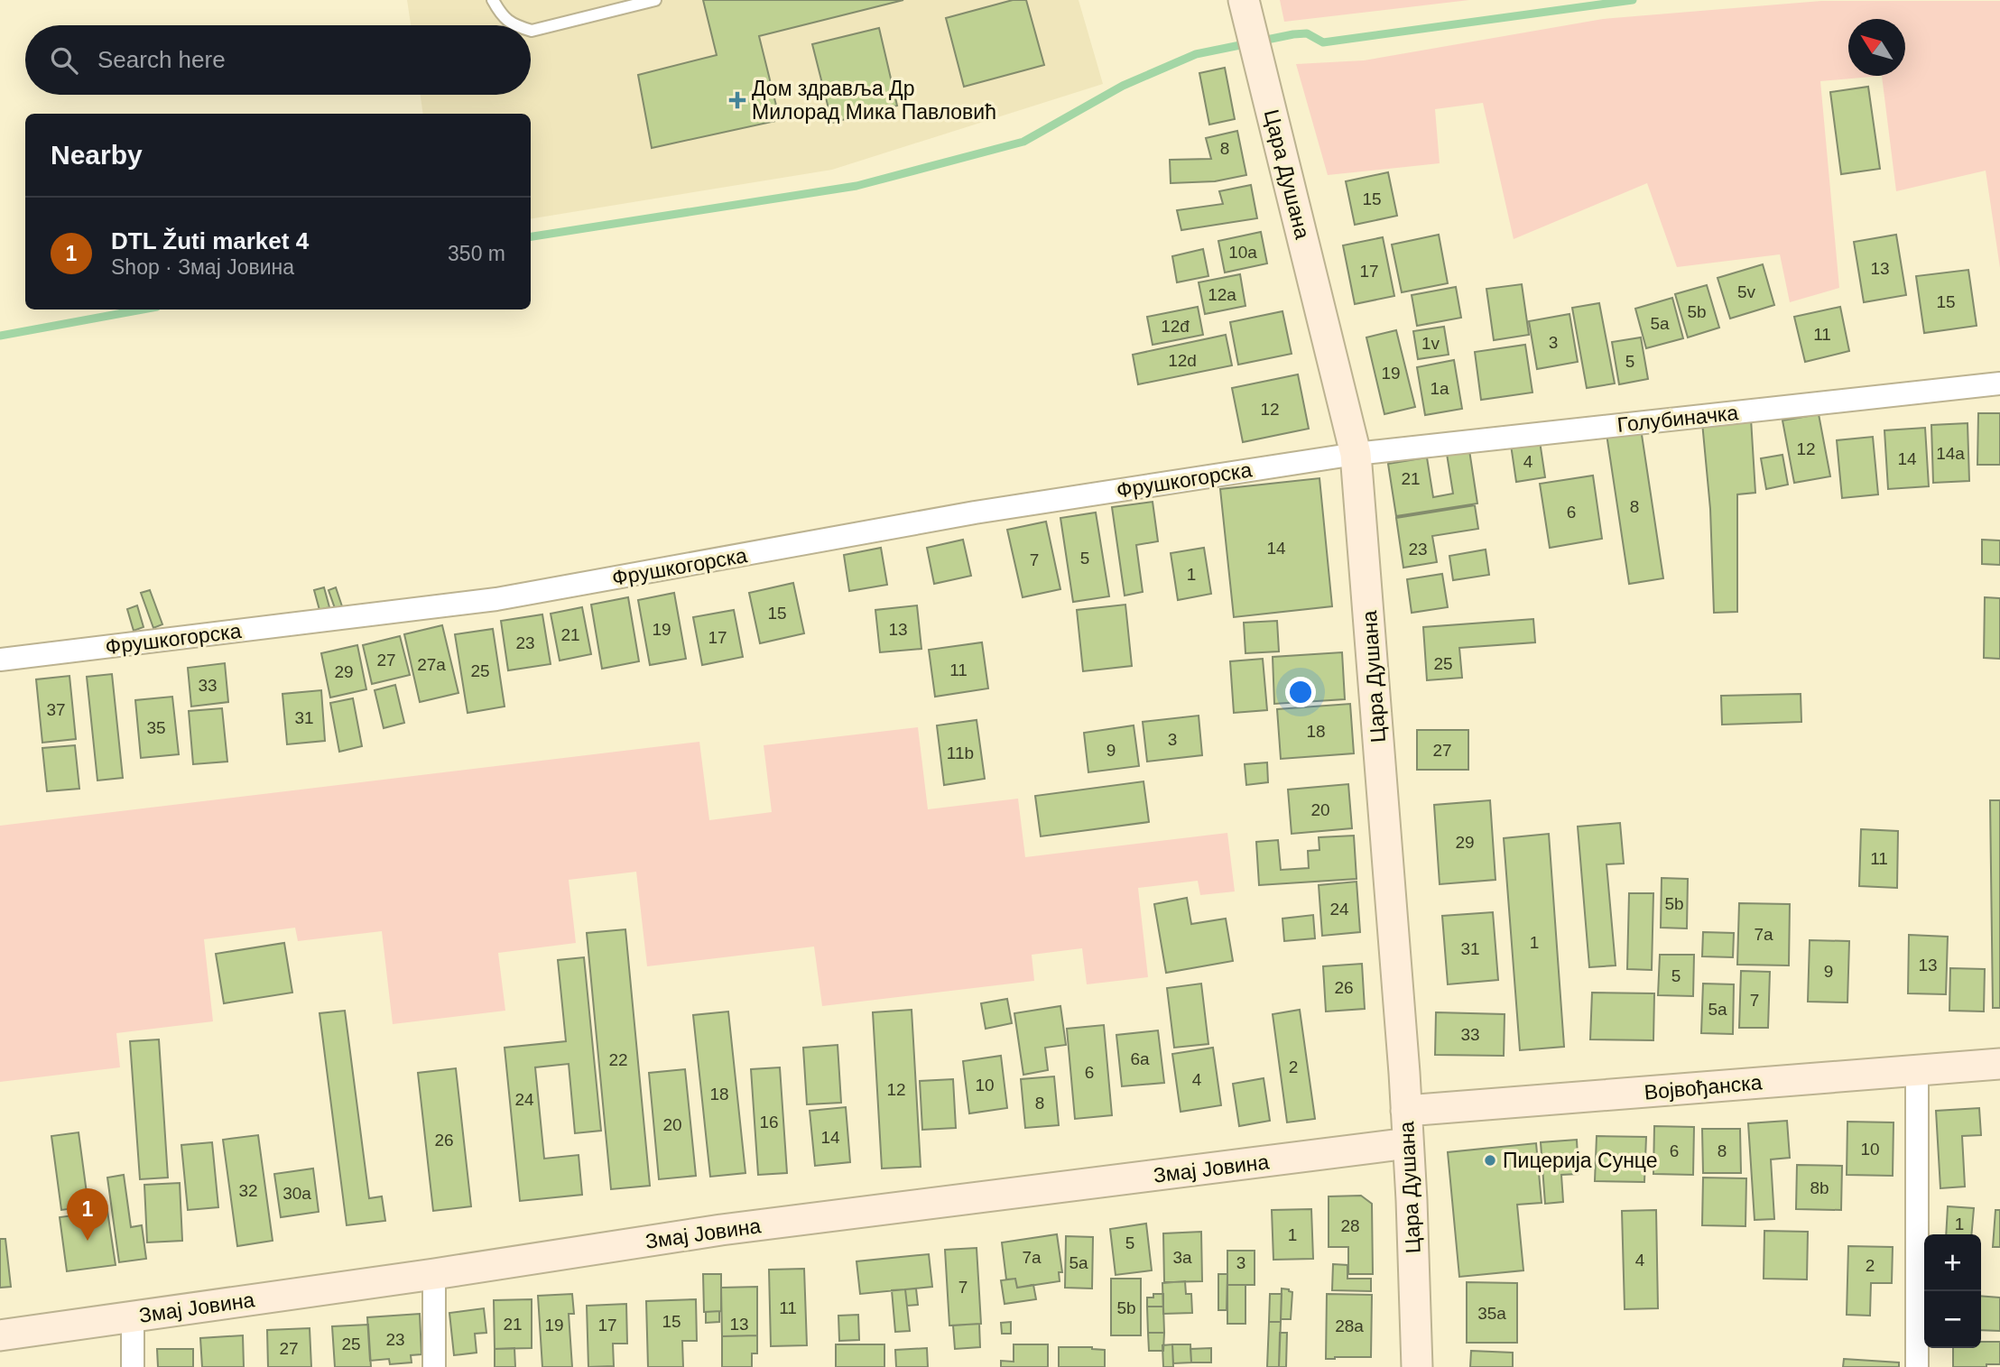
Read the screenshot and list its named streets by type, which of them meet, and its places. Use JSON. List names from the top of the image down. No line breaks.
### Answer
{"streets":{"street":["Цара Душана","Голубиначка","Фрушкогорска","Војвођанска","Змај Јовина"]},"crossings":[["Цара Душана","Голубиначка"],["Цара Душана","Фрушкогорска"],["Цара Душана","Војвођанска"],["Цара Душана","Змај Јовина"],["Голубиначка","Фрушкогорска"]],"places":{"health":["Дом здравља Др Милорад Мика Павловић"],"other":["Пицерија Сунце"]},"house_numbers":["8","15","10a","13","17","5v","12a","15","5b","5a","12đ","11","3","1v","12d","5","19","1a","12","12","14a","14","4","21","8","6","14","23","5","7","1","15","19","13","21","17","23","27","25","27a","11","25","29","33","37","31","35","18","3","9","27","11b","20","29","11","5b","24","7a","1","31","13","9","5","26","7","5a","33","6a","22","2","6","4","10","12","18","24","8","16","20","14","26","10","6","8","8b","32","30a","1","28","1","5","7a","3a","4","5a","3","2","7","11","5b","35a","15","21","13","19","17","28a","23","25","27"],"north":"top left","page":{"search":"Search here","heading":"Nearby","list":[{"mark":"1","name":"DTL Žuti market 4","note":"Shop · Змај Јовина","value":"350 m"}],"pins":"1","map_buttons":["+","−"]}}
